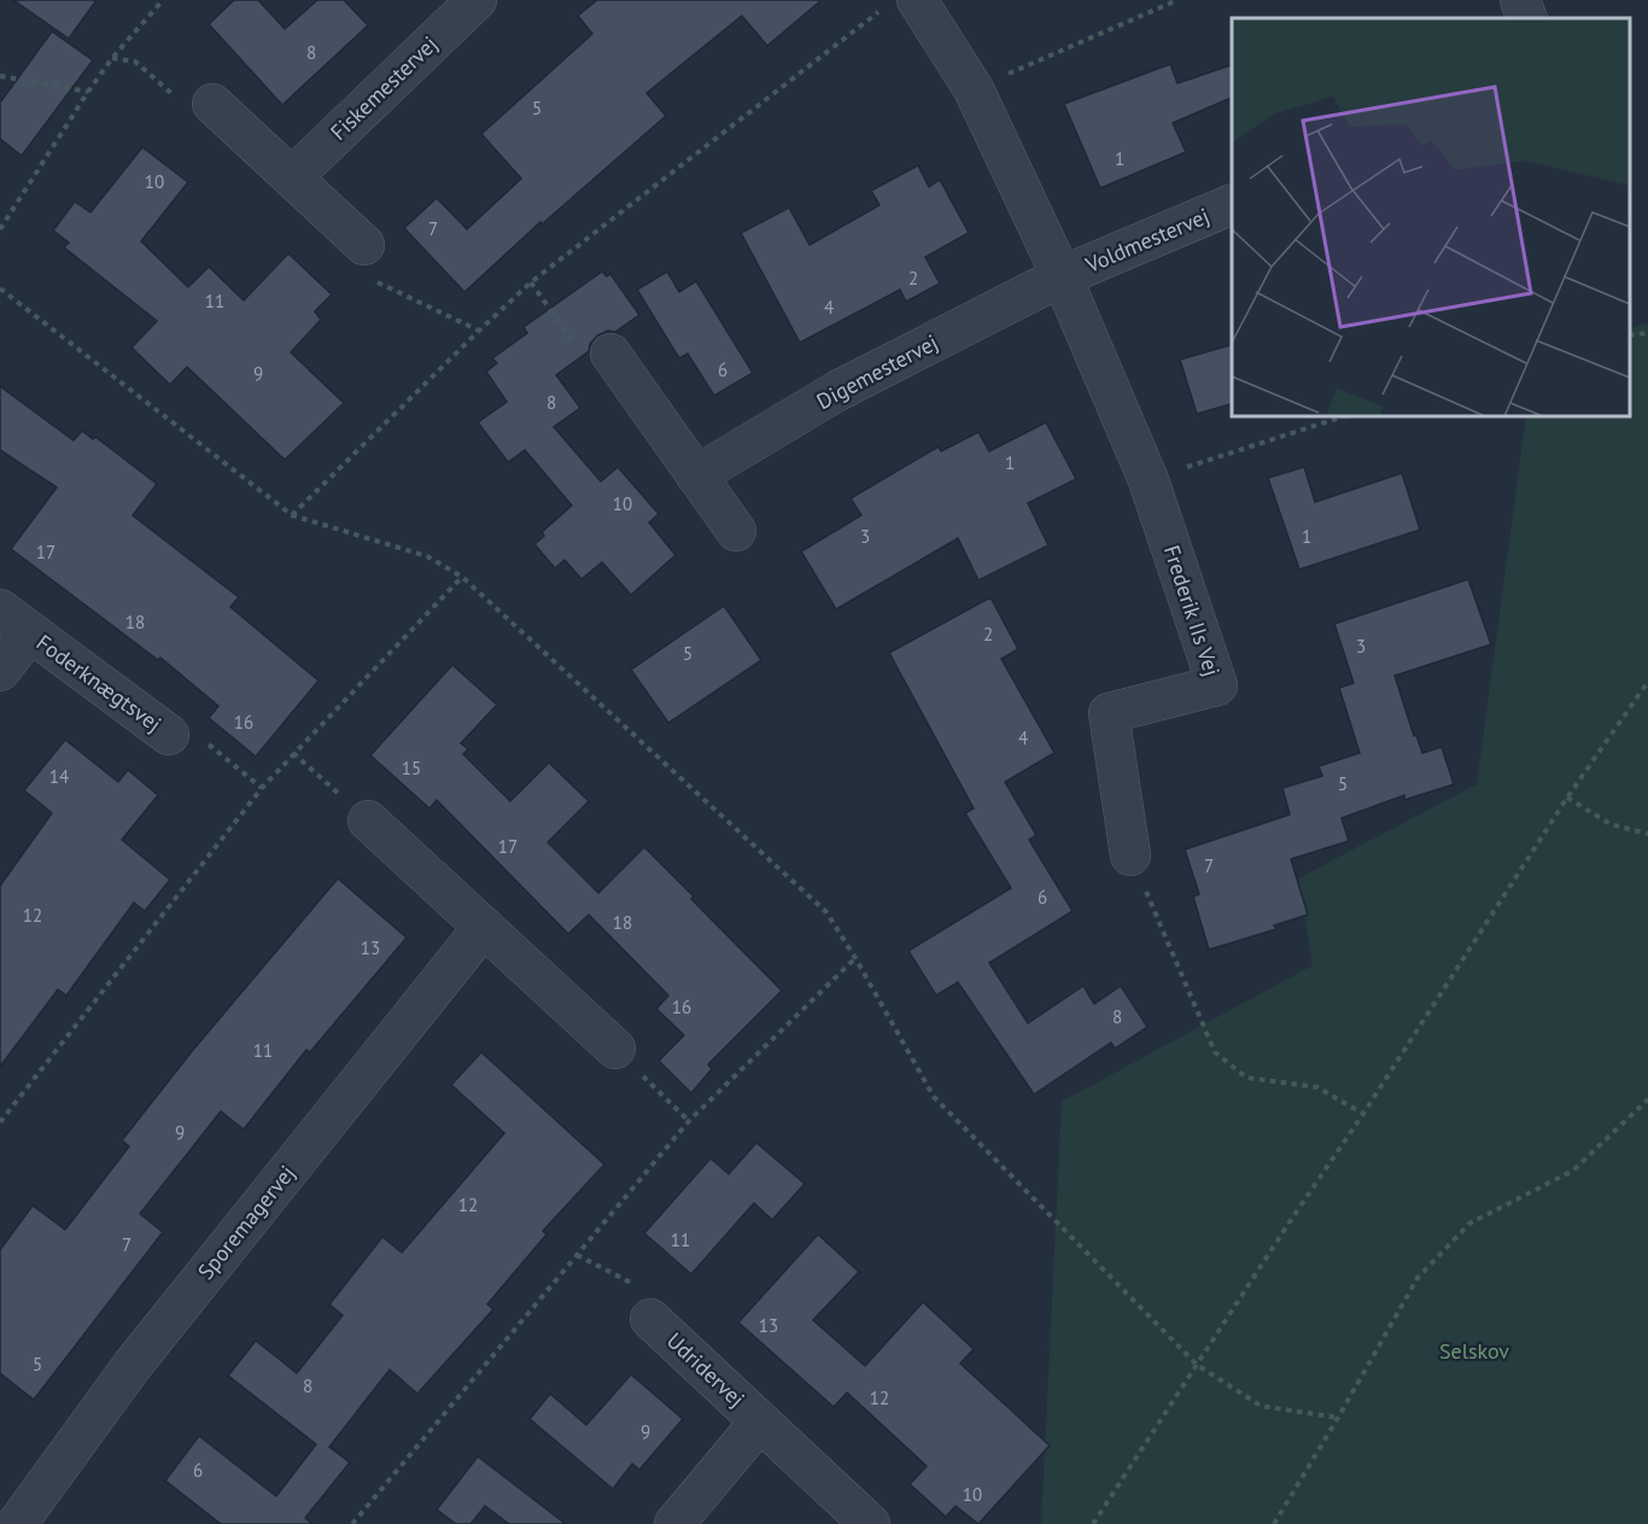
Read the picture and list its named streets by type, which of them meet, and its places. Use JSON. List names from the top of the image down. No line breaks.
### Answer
{"streets":{"street":["Fiskemestervej","Voldmestervej","Digemestervej","Frederik IIs Vej","Foderknægtsvej","Sporemagervej","Udridervej"]},"crossings":[["Voldmestervej","Digemestervej"],["Voldmestervej","Frederik IIs Vej"],["Digemestervej","Frederik IIs Vej"]],"parks":["Selskov"],"house_numbers":["8","5","1","10","7","2","11","4","6","9","8","1","10","3","1","17","18","2","3","5","16","4","15","14","5","17","7","6","12","18","13","16","8","11","9","12","11","7","13","5","8","12","9","6","10"]}
